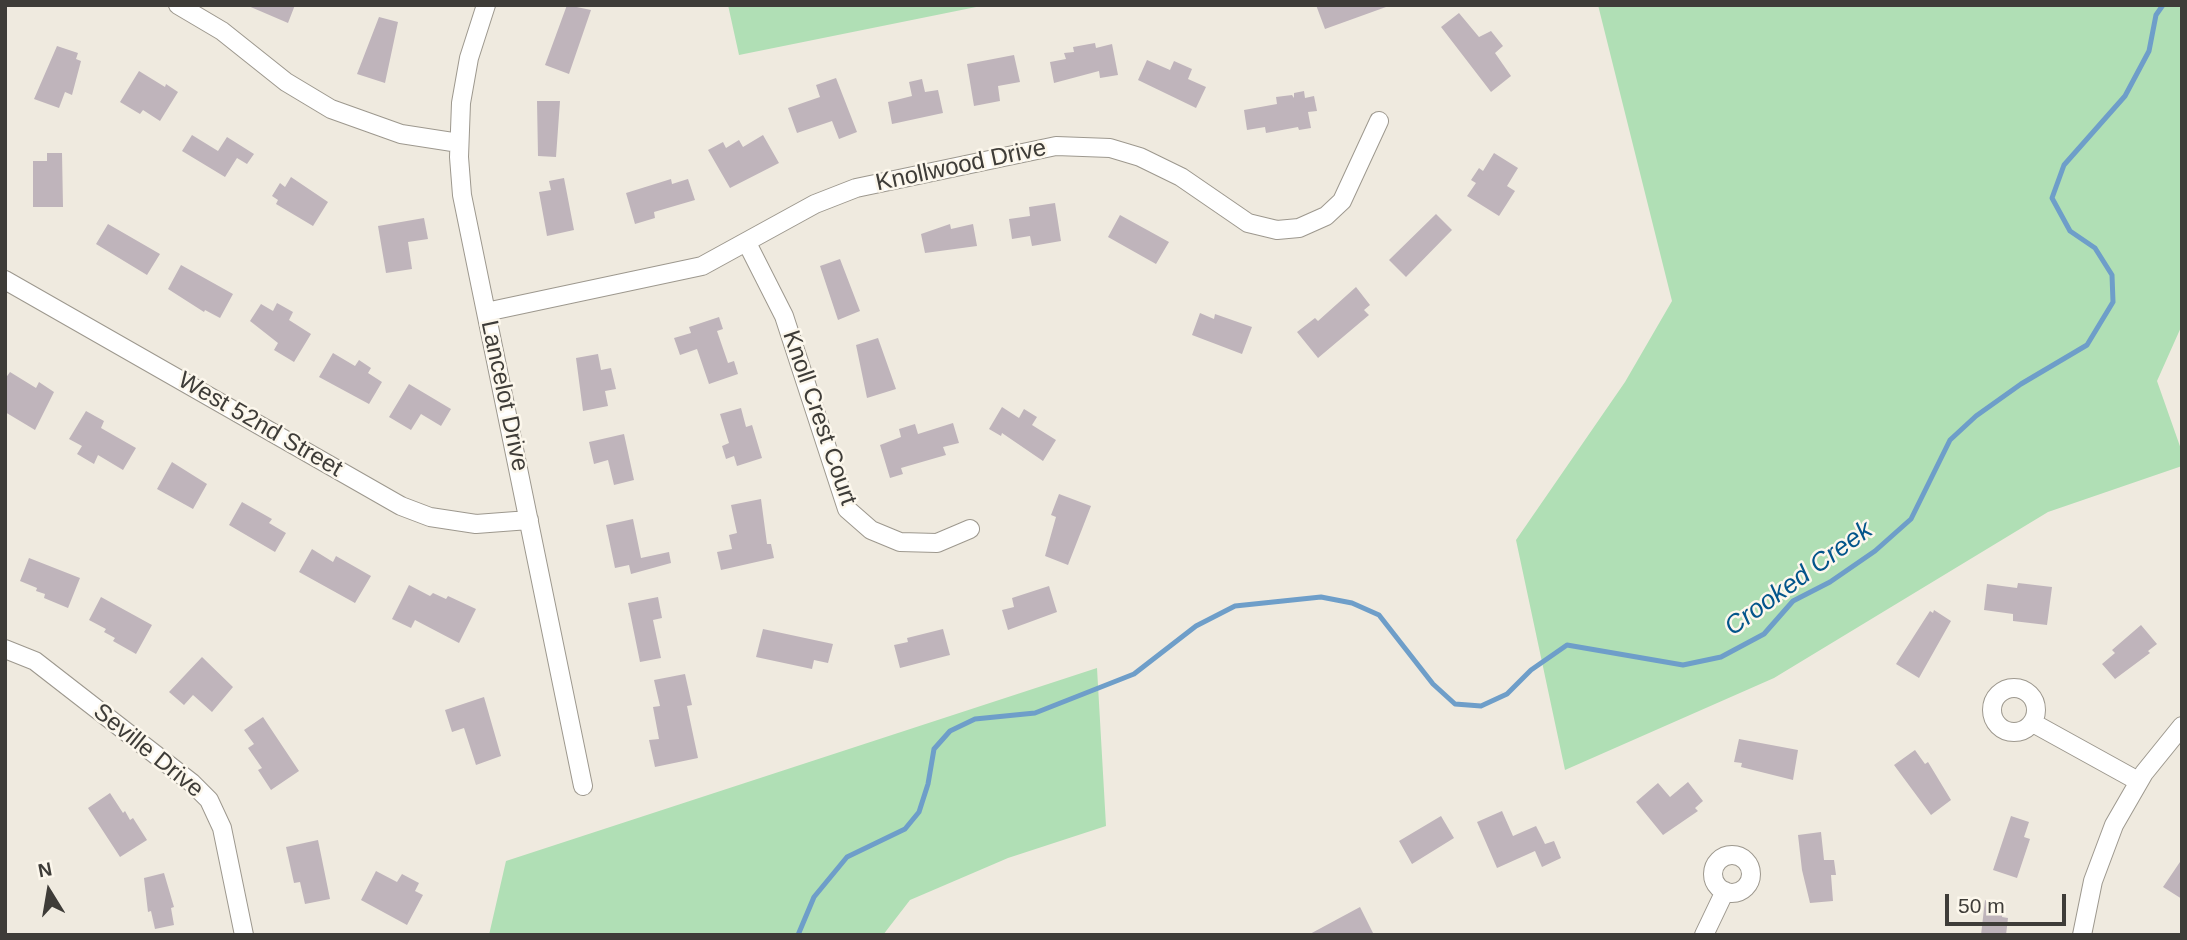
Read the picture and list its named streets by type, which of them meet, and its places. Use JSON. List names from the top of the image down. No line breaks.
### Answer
{"streets":{"street":["Knollwood Drive","Lancelot Drive","Knoll Crest Court","West 52nd Street","Seville Drive"]},"crossings":[["Knollwood Drive","Lancelot Drive"],["Knollwood Drive","Knoll Crest Court"],["Lancelot Drive","West 52nd Street"]],"water":["Crooked Creek"],"scale_bar":"50 m","north":"top"}
